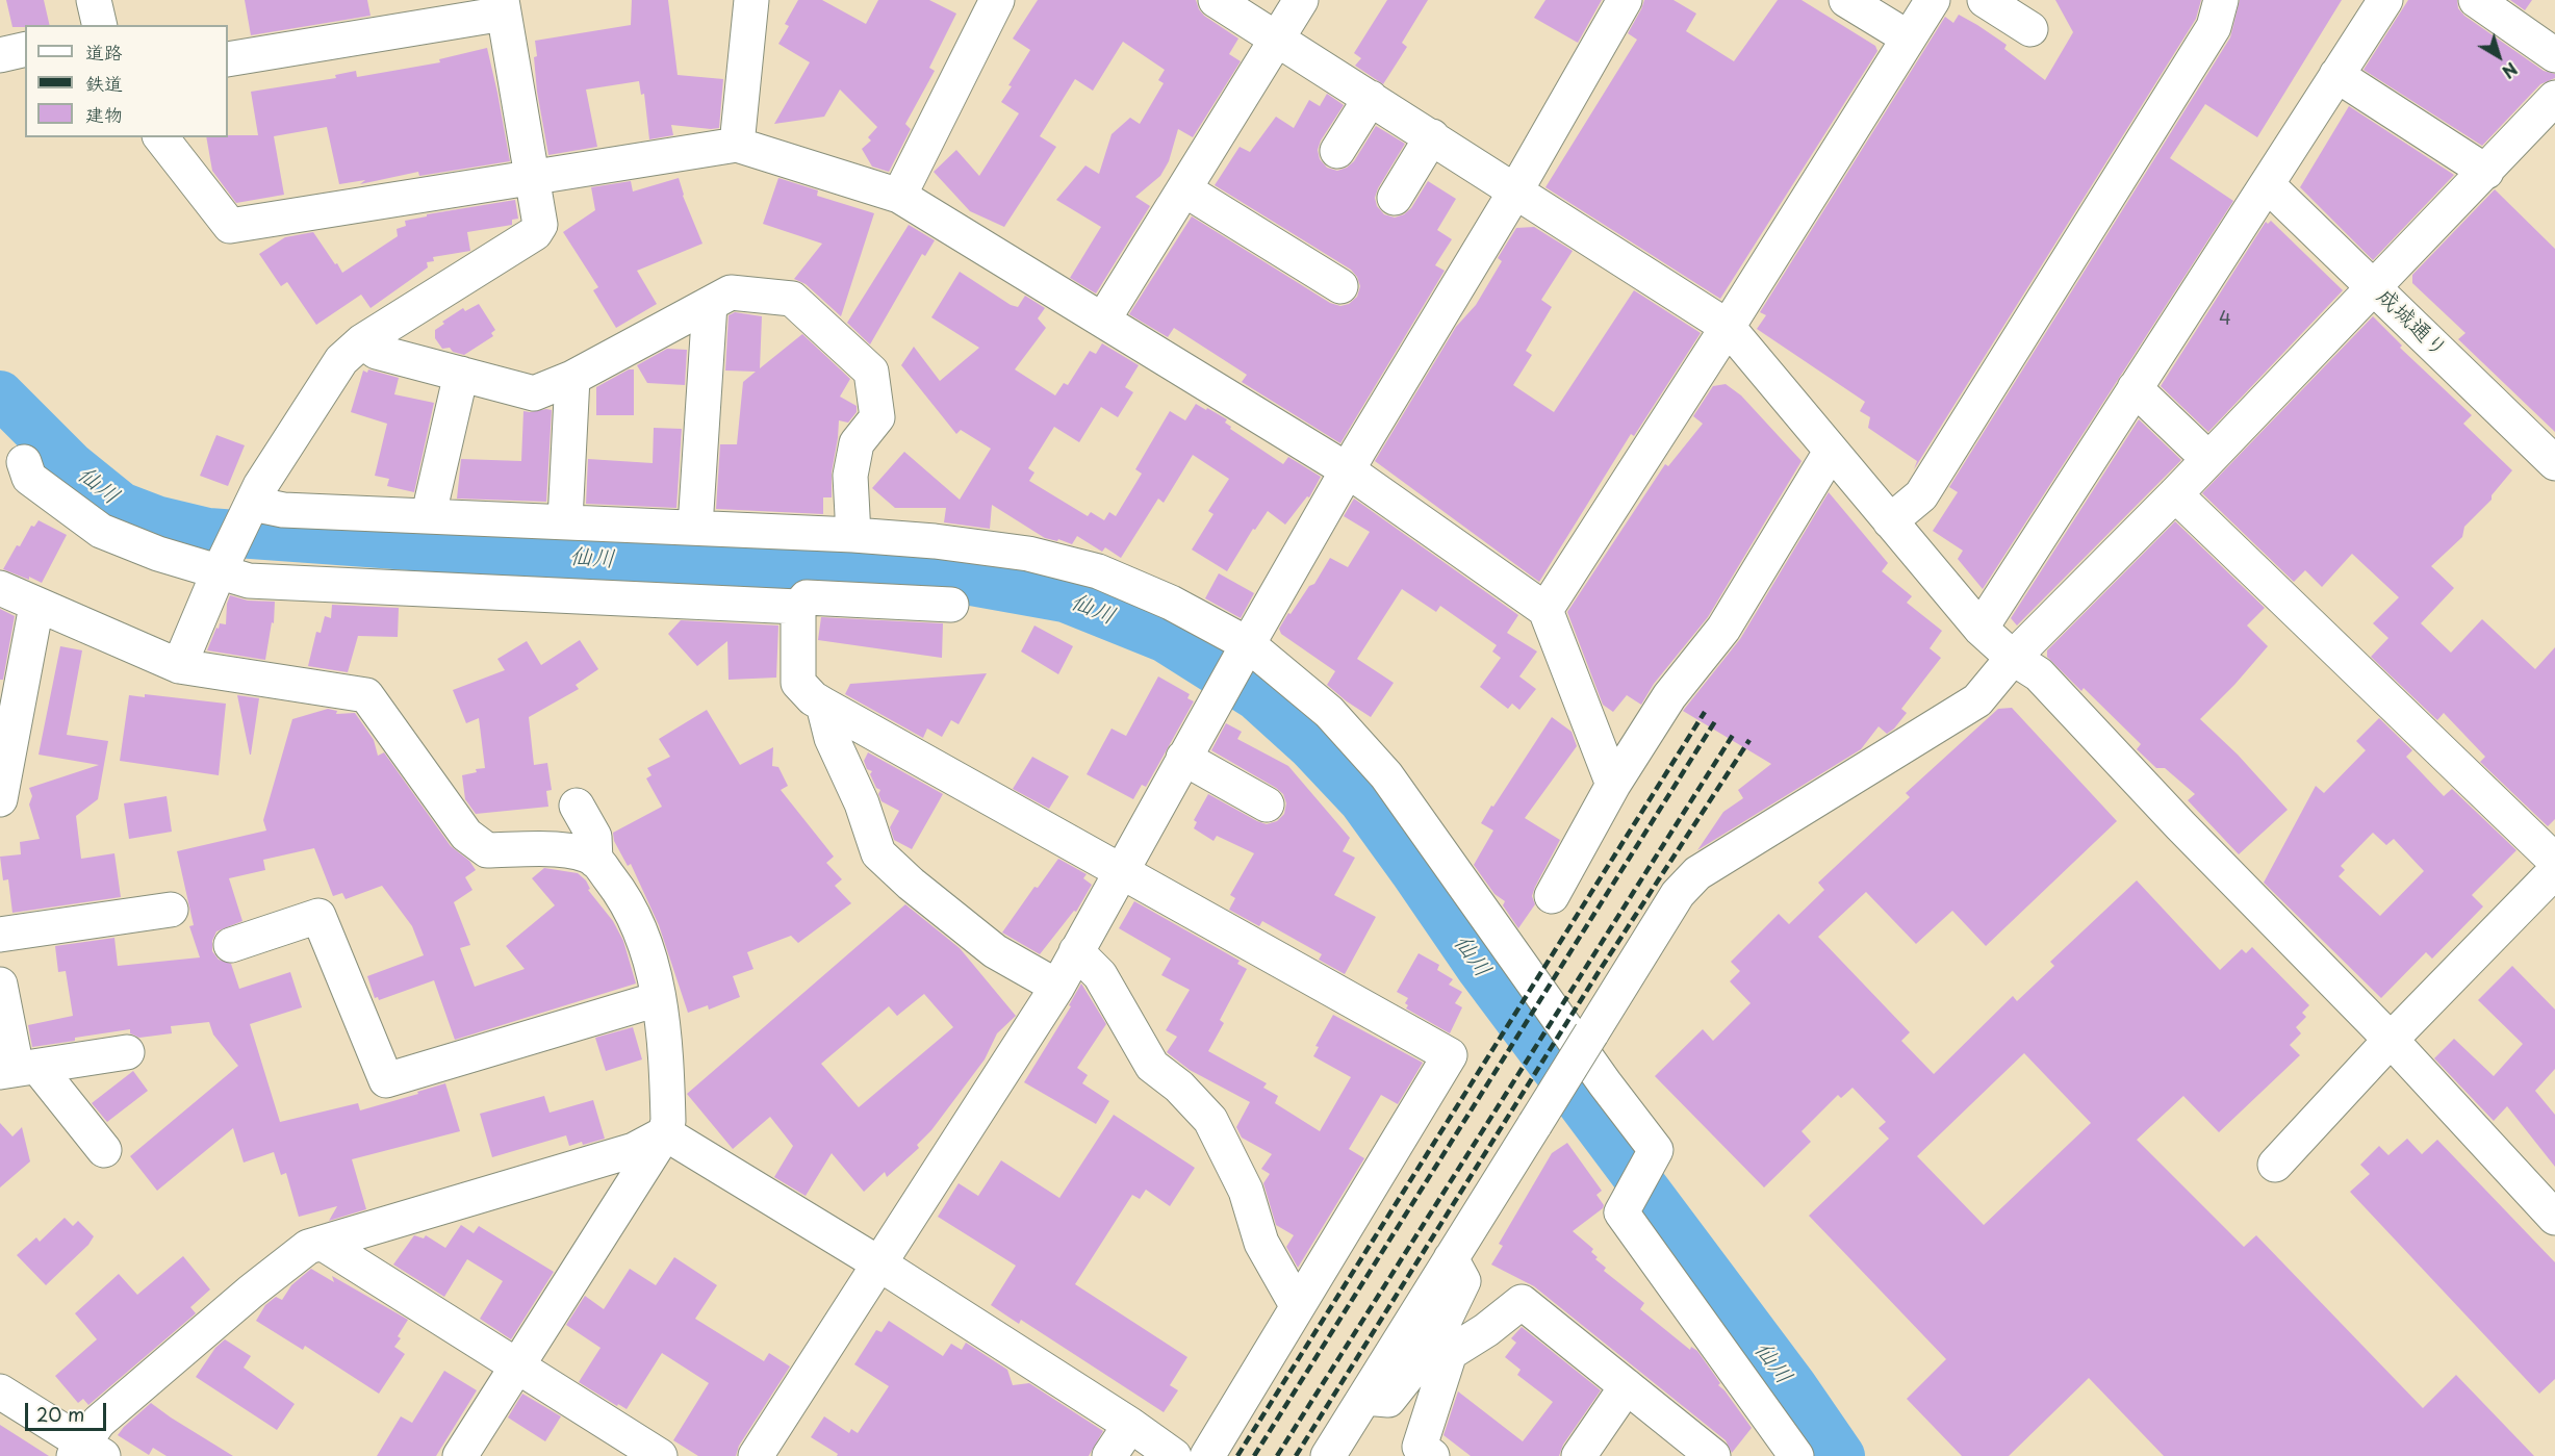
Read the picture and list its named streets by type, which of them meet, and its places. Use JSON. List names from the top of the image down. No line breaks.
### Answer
{"streets":{"street":["成城通り"]},"water":["仙川"],"house_numbers":["4"],"legend":["道路","鉄道","建物"],"scale_bar":"20 m","north":"bottom right"}
